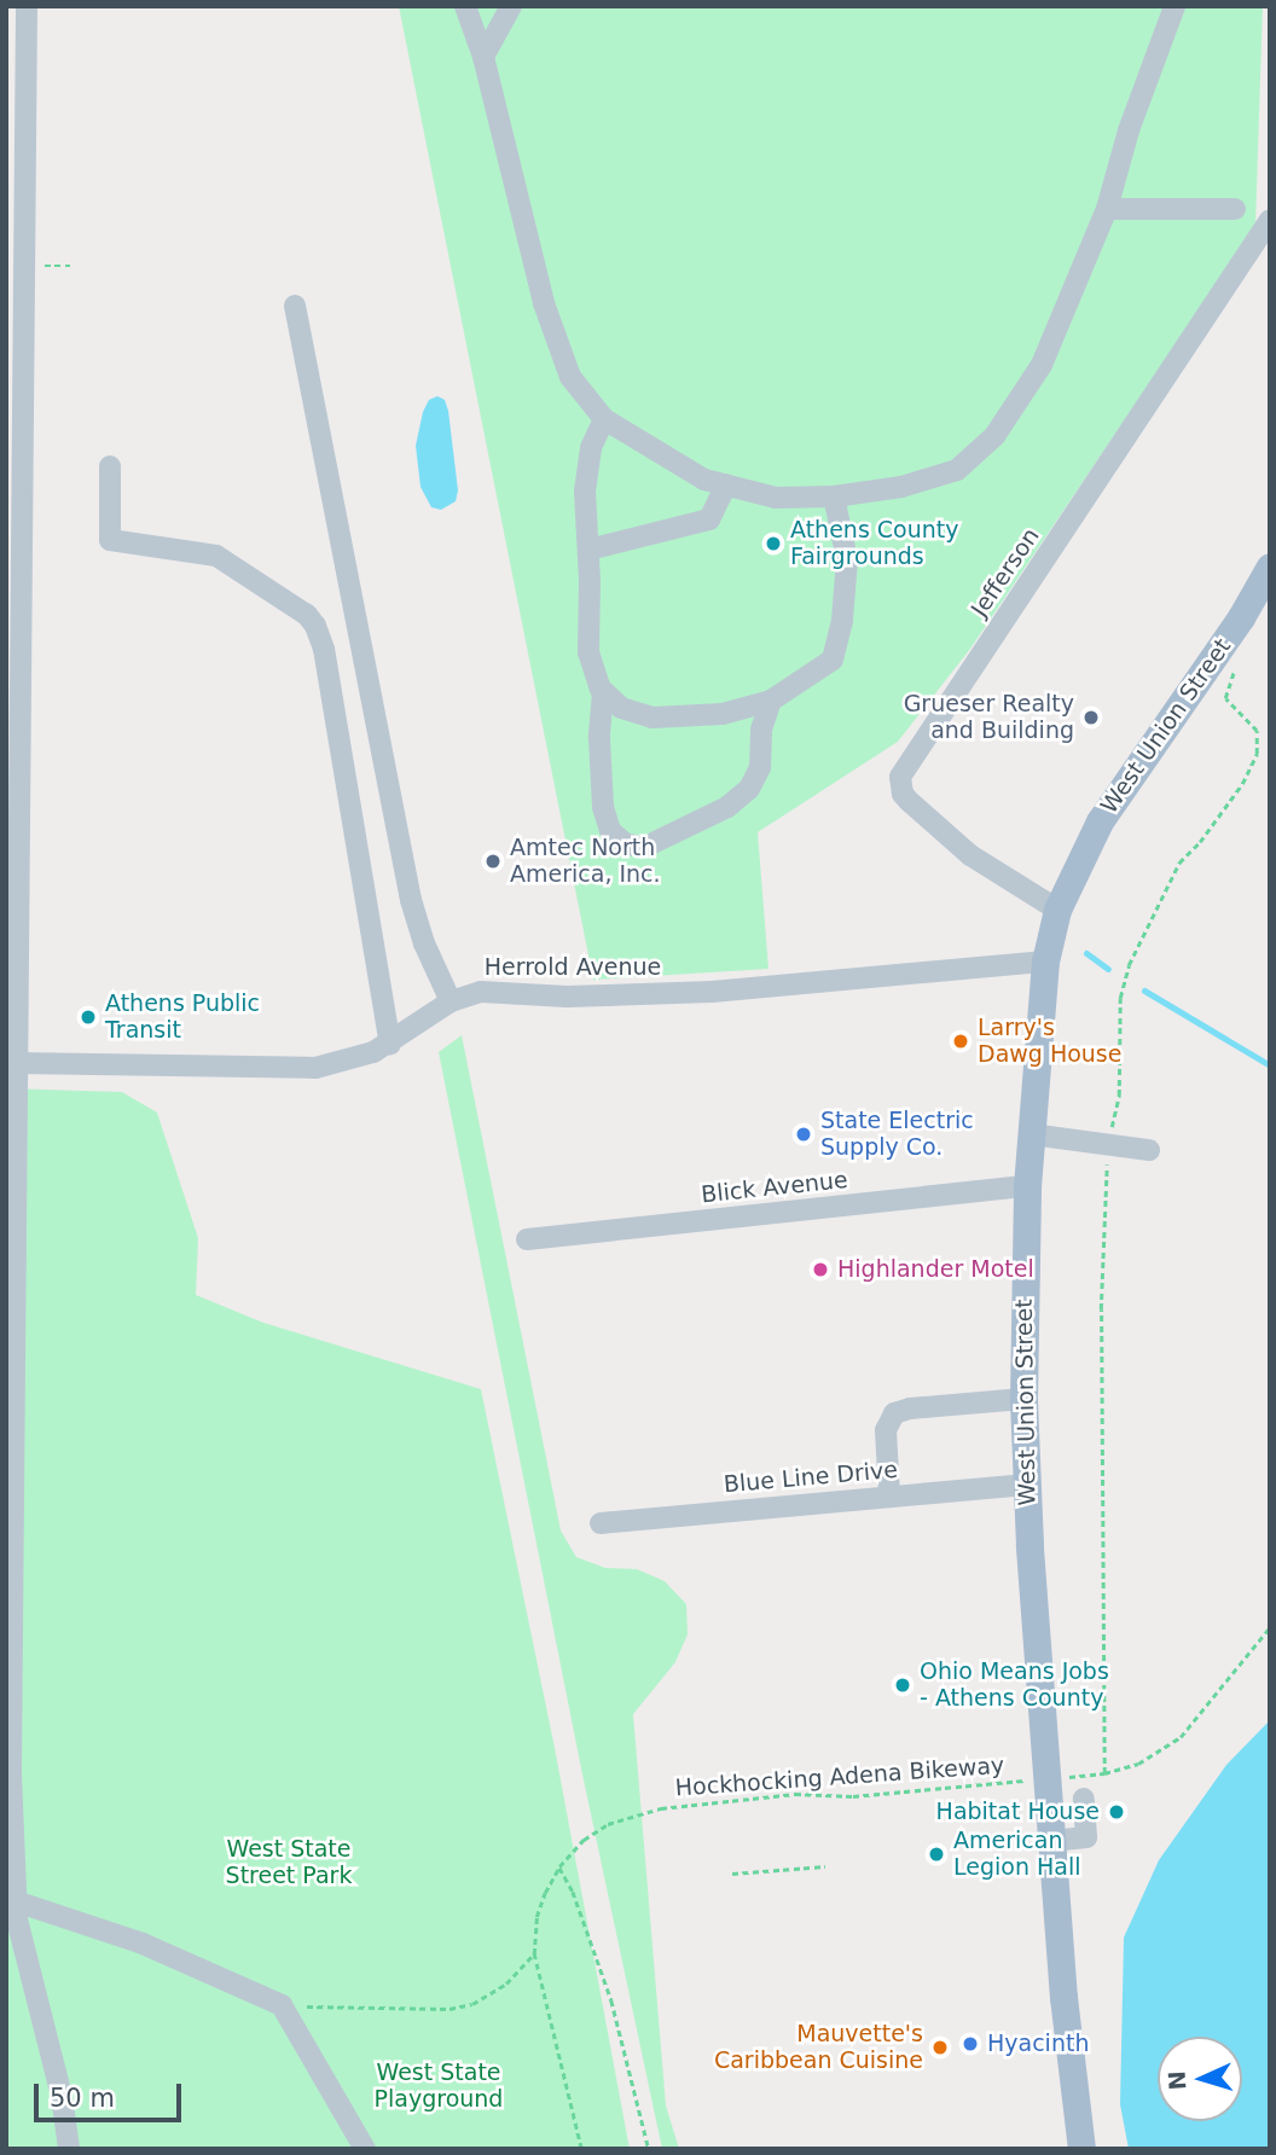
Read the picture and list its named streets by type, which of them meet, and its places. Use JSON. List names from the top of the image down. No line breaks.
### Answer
{"streets":{"main road":["West Union Street"],"street":["Jefferson","Herrold Avenue","Blick Avenue","Blue Line Drive"],"path":["Hockhocking Adena Bikeway"]},"crossings":[["Jefferson","West Union Street"],["West Union Street","Herrold Avenue"],["West Union Street","Blick Avenue"],["West Union Street","Blue Line Drive"]],"parks":["West State Street Park","West State Playground"],"places":["Athens County Fairgrounds","Grueser Realty and Building","Amtec North America, Inc.","Athens Public Transit","Larry's Dawg House","State Electric Supply Co.","Highlander Motel","Ohio Means Jobs - Athens County","Habitat House","American Legion Hall","Hyacinth","Mauvette's Caribbean Cuisine"],"scale_bar":"50 m","north":"left"}
